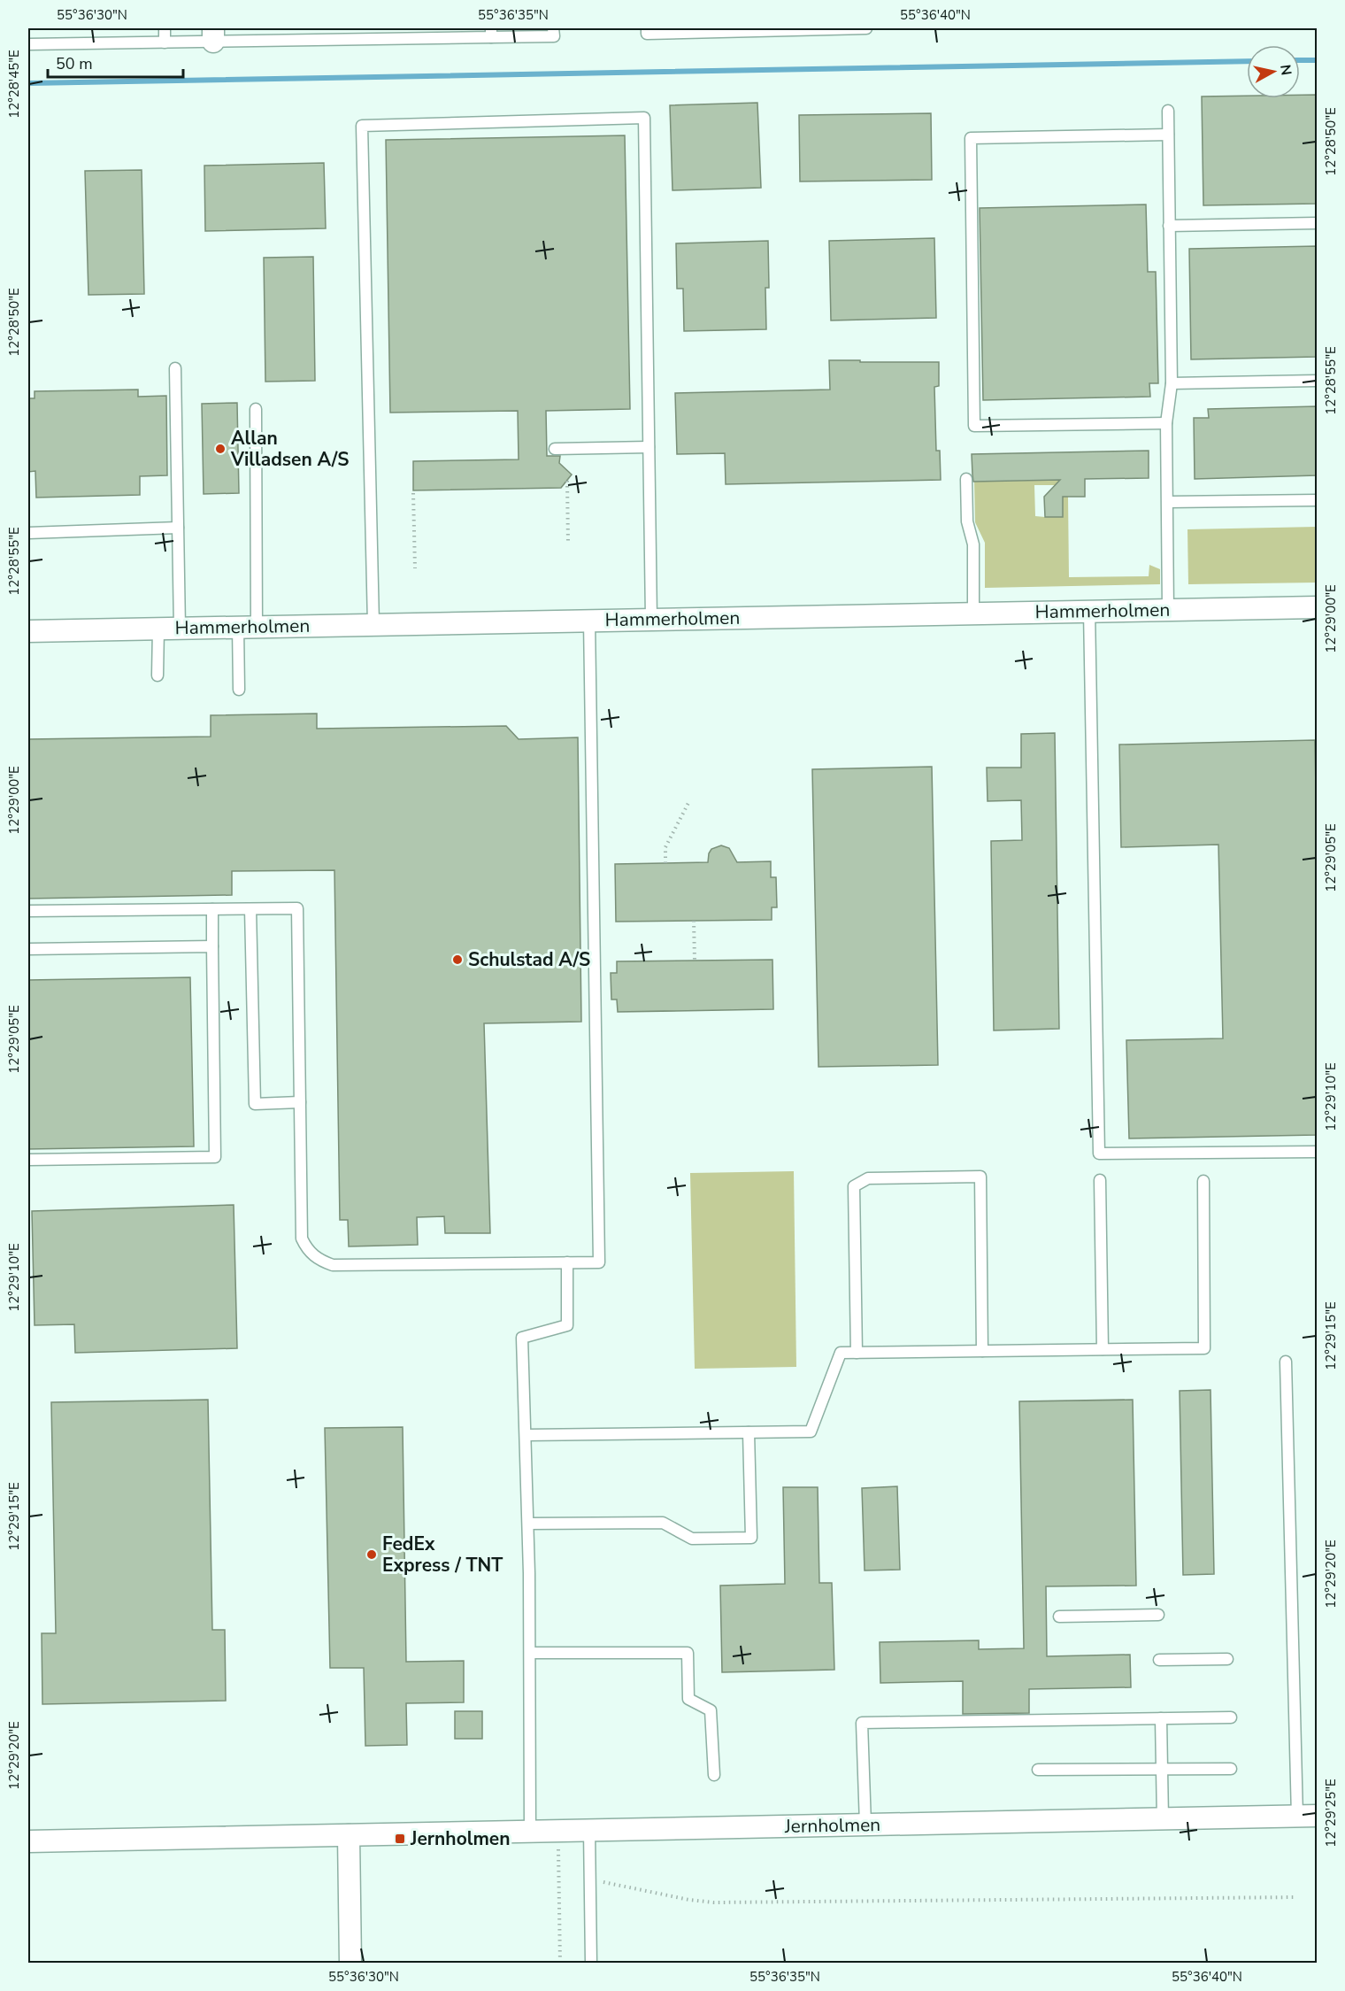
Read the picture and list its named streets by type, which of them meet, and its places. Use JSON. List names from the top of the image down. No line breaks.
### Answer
{"streets":{"street":["Hammerholmen","Jernholmen"]},"places":{"other":["Allan Villadsen A/S","Schulstad A/S","FedEx Express / TNT"],"transit":["Jernholmen"]},"scale_bar":"50 m","north":"right","coordinates":["55°36'30\"N","55°36'35\"N","55°36'40\"N","12°28'45\"E","12°28'50\"E","12°28'55\"E","12°29'00\"E","12°29'05\"E","12°29'10\"E","12°29'15\"E","12°29'20\"E","12°29'25\"E"]}
